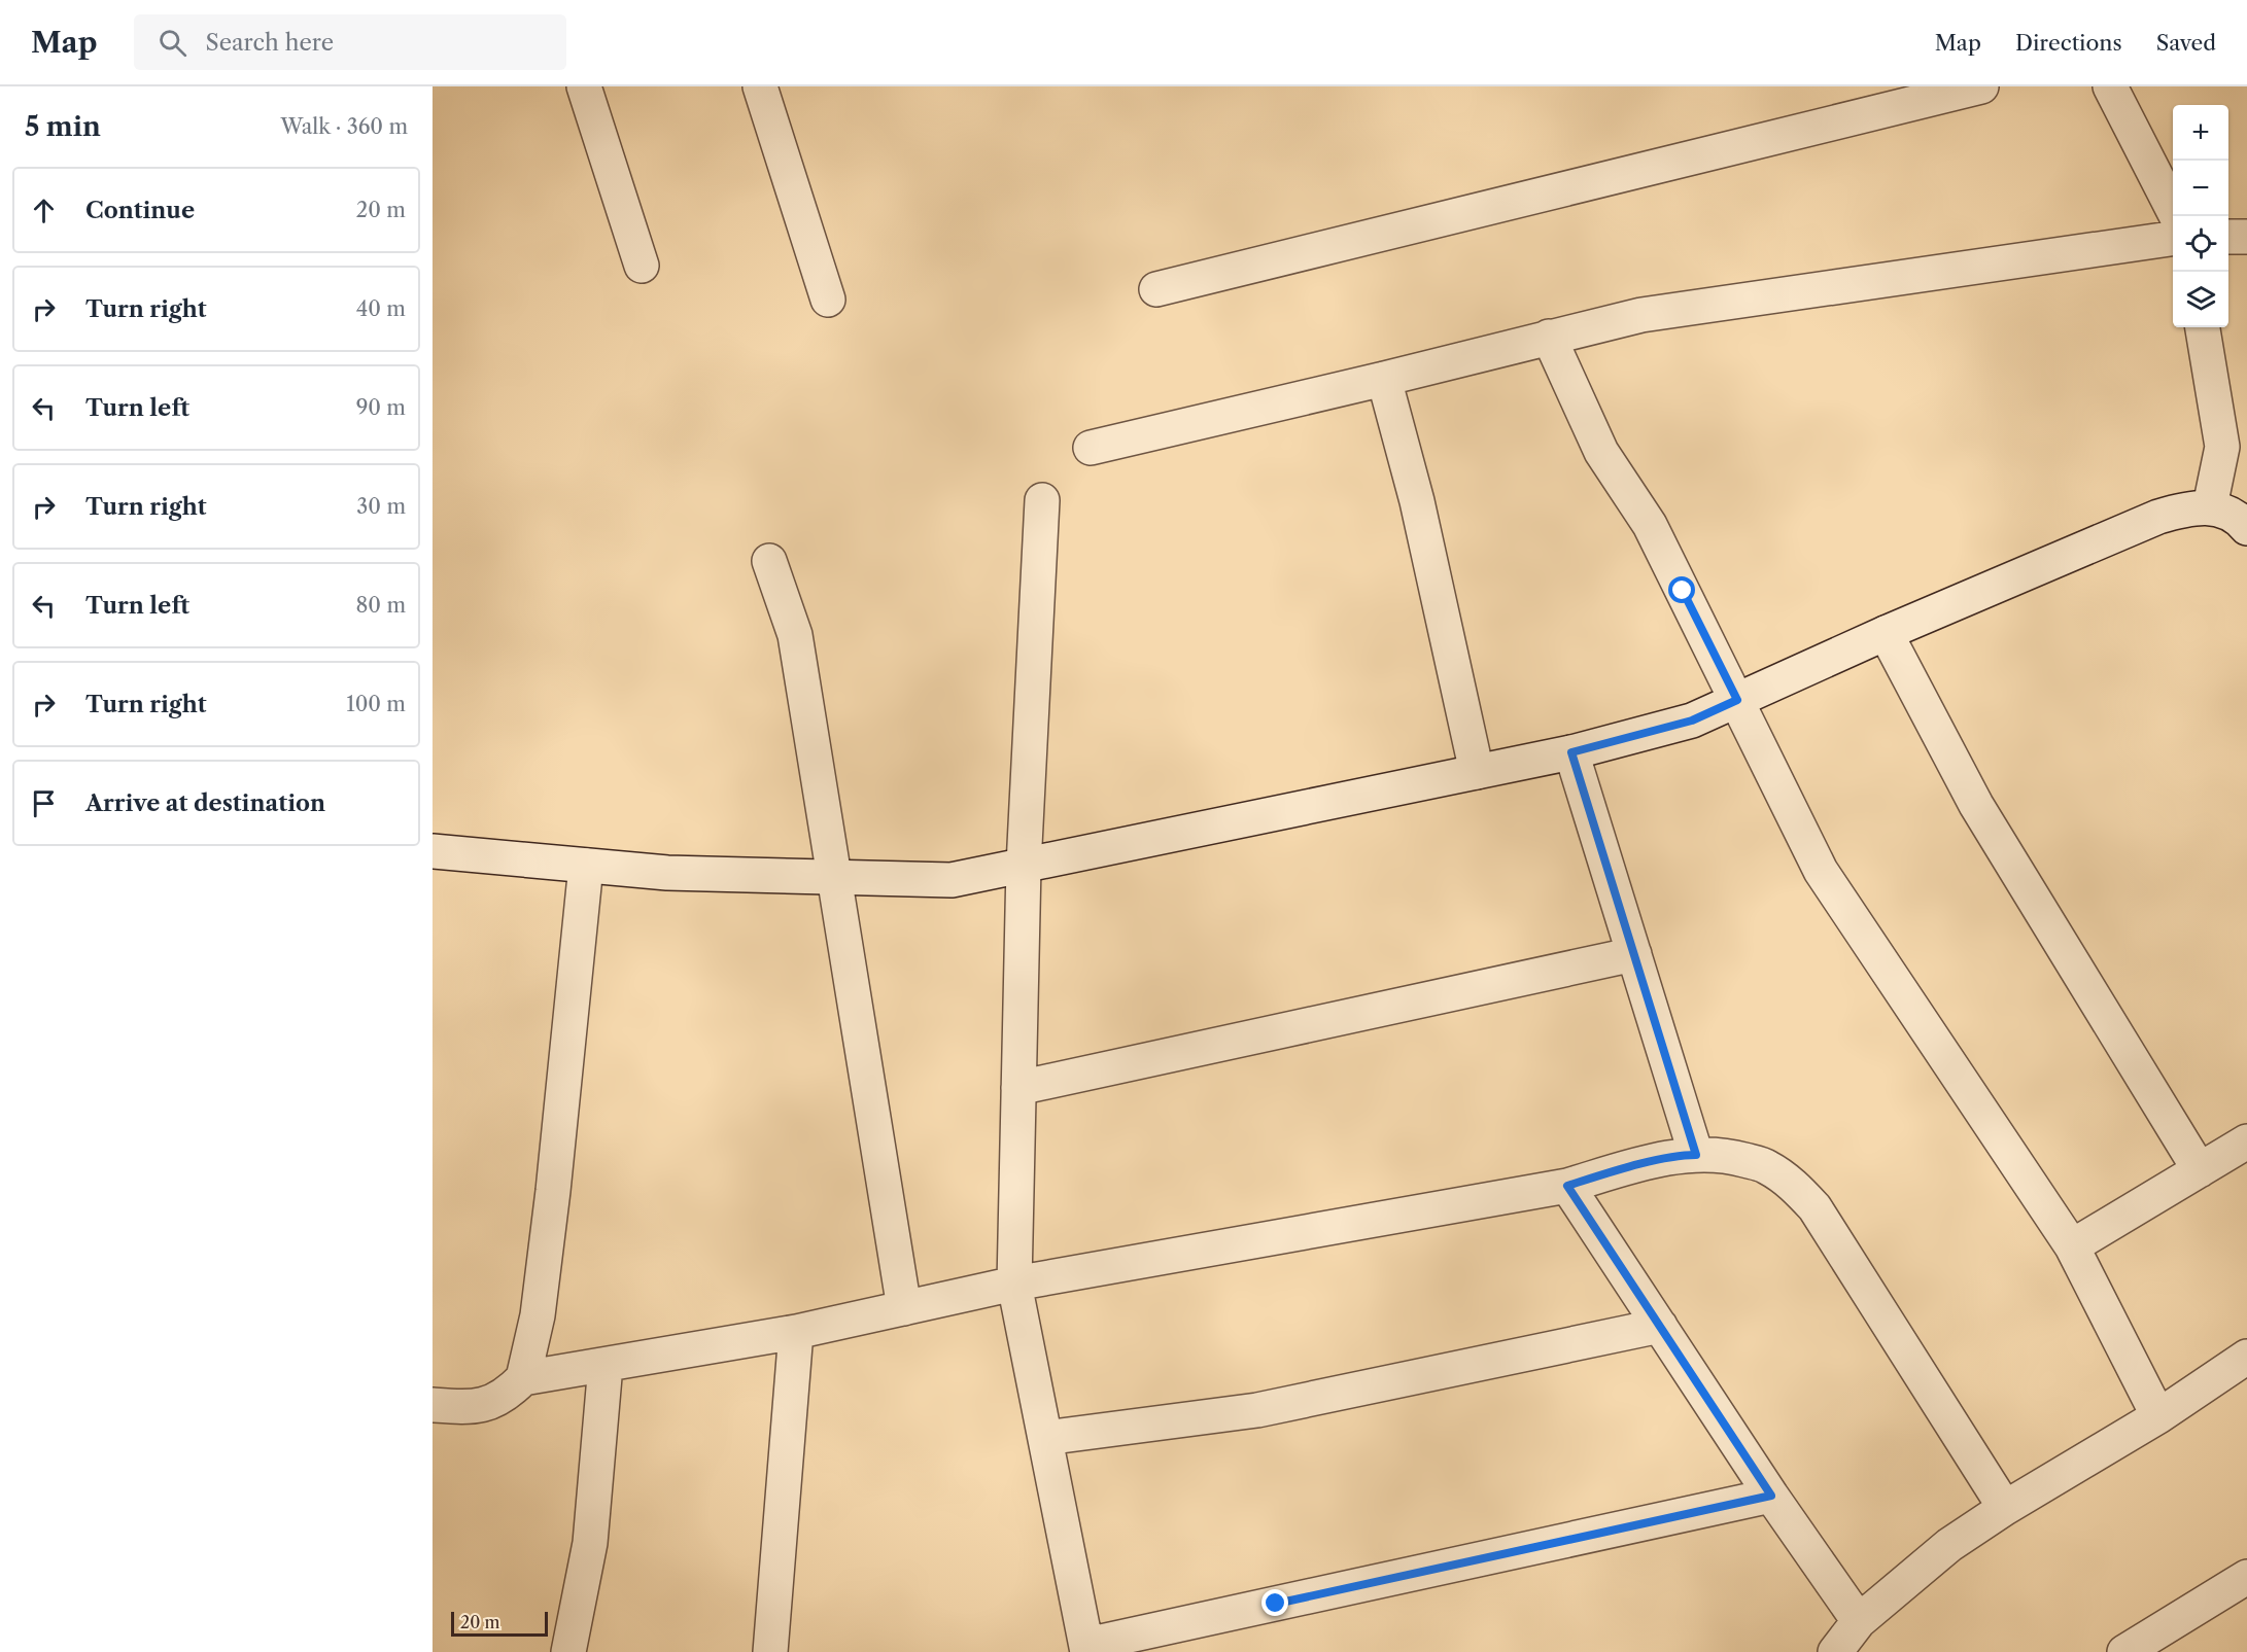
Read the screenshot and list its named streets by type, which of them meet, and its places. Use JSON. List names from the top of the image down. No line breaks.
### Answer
{"scale_bar":"20 m","page":{"header":"Map","search":"Search here","nav":["Map","Directions","Saved"],"heading":["5 min","Walk · 360 m"],"map_buttons":["+","−"],"list":[["Continue","20 m"],["Turn right","40 m"],["Turn left","90 m"],["Turn right","30 m"],["Turn left","80 m"],["Turn right","100 m"],"Arrive at destination"],"scale":"20 m"}}
